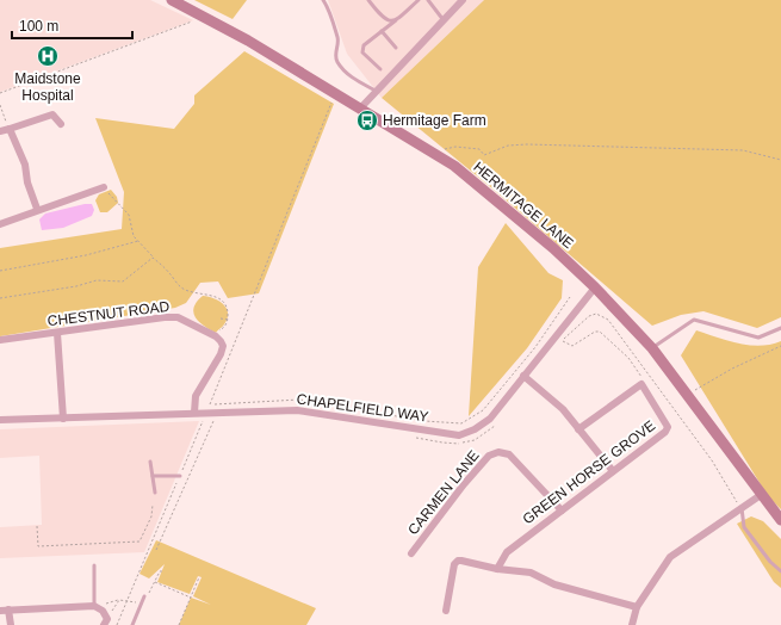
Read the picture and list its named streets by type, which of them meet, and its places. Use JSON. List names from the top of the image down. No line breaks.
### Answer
{"streets":{"main road":["HERMITAGE LANE"],"street":["CHESTNUT ROAD","CHAPELFIELD WAY","GREEN HORSE GROVE","CARMEN LANE"]},"crossings":[["HERMITAGE LANE","CHAPELFIELD WAY"],["GREEN HORSE GROVE","CARMEN LANE"]],"places":{"hospital":["Maidstone Hospital"],"bus stop":["Hermitage Farm"]},"scale_bar":"100 m"}
